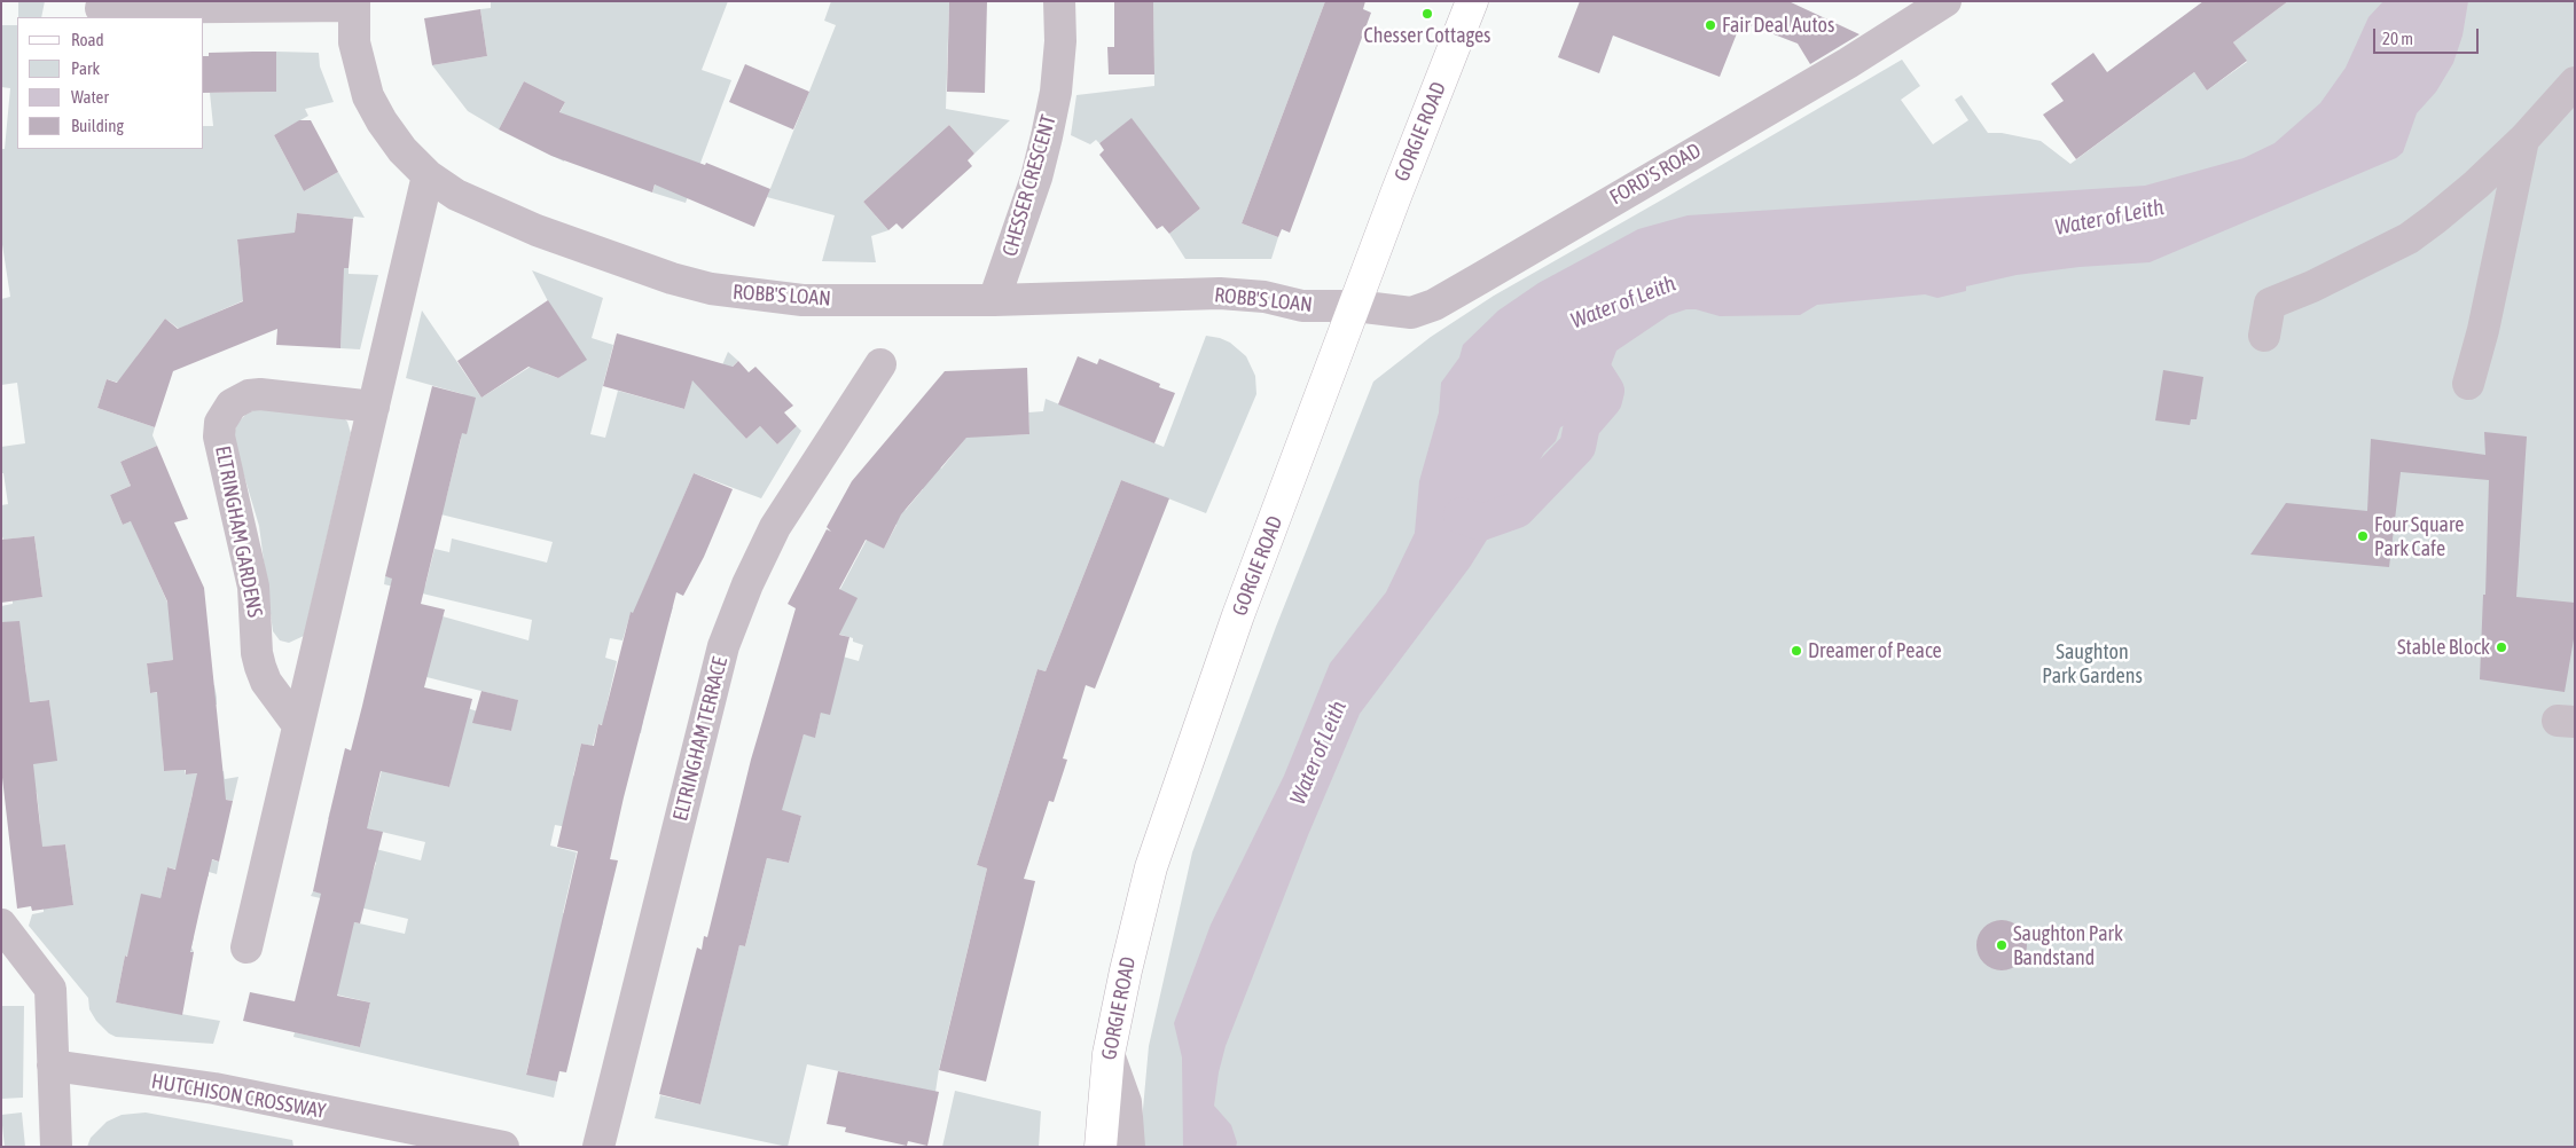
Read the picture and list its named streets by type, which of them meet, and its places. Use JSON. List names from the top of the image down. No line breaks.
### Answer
{"streets":{"main road":["GORGIE ROAD"],"street":["FORD'S ROAD","CHESSER CRESCENT","ROBB'S LOAN","ELTRINGHAM GARDENS","ELTRINGHAM TERRACE","HUTCHISON CROSSWAY"]},"crossings":[["GORGIE ROAD","FORD'S ROAD"],["GORGIE ROAD","ROBB'S LOAN"],["FORD'S ROAD","ROBB'S LOAN"],["CHESSER CRESCENT","ROBB'S LOAN"]],"water":["Water of Leith"],"parks":["Saughton Park Gardens"],"places":["Chesser Cottages","Fair Deal Autos","Four Square Park Cafe","Stable Block","Dreamer of Peace","Saughton Park Bandstand"],"legend":["Road","Park","Water","Building"],"scale_bar":"20 m"}
